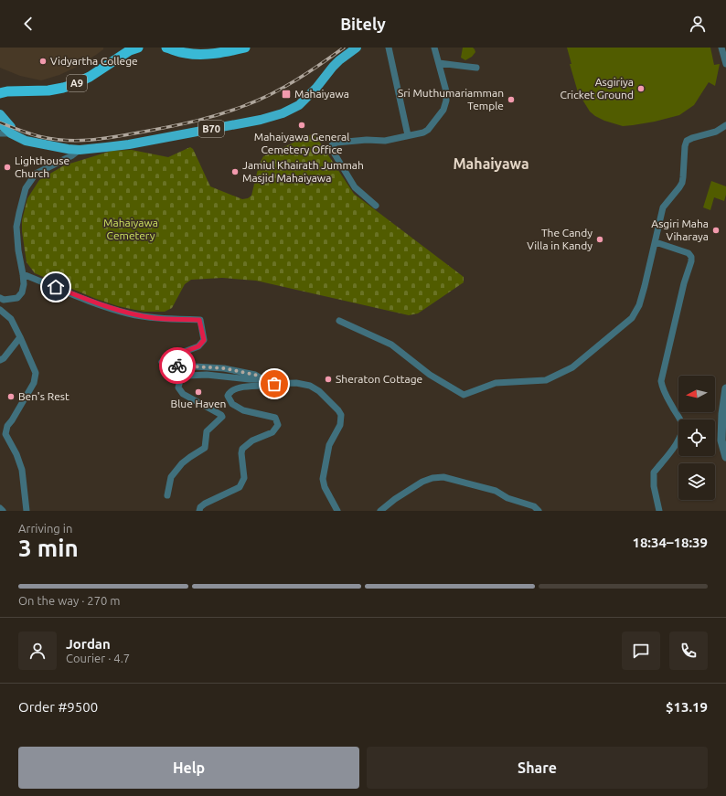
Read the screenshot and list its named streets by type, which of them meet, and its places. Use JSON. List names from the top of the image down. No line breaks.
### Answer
{"streets":{"highway":["A9"],"main road":["B70"]},"districts":["Mahaiyawa"],"parks":["Mahaiyawa Cemetery"],"places":{"other":["Vidyartha College","Asgiriya Cricket Ground","Sri Muthumariamman Temple","Mahaiyawa General Cemetery Office","Lighthouse Church","Jamiul Khairath Jummah Masjid Mahaiyawa","Asgiri Maha Viharaya","The Candy Villa in Kandy","Sheraton Cottage","Blue Haven","Ben's Rest"],"transit":["Mahaiyawa"]},"north":"left","page":{"header":"Bitely","heading":["3 min","Arriving in","18:34–18:39"],"panel":["Jordan","Courier · 4.7","Order #9500","$13.19"],"bar":"On the way · 270 m","buttons":["Help","Share"]}}
